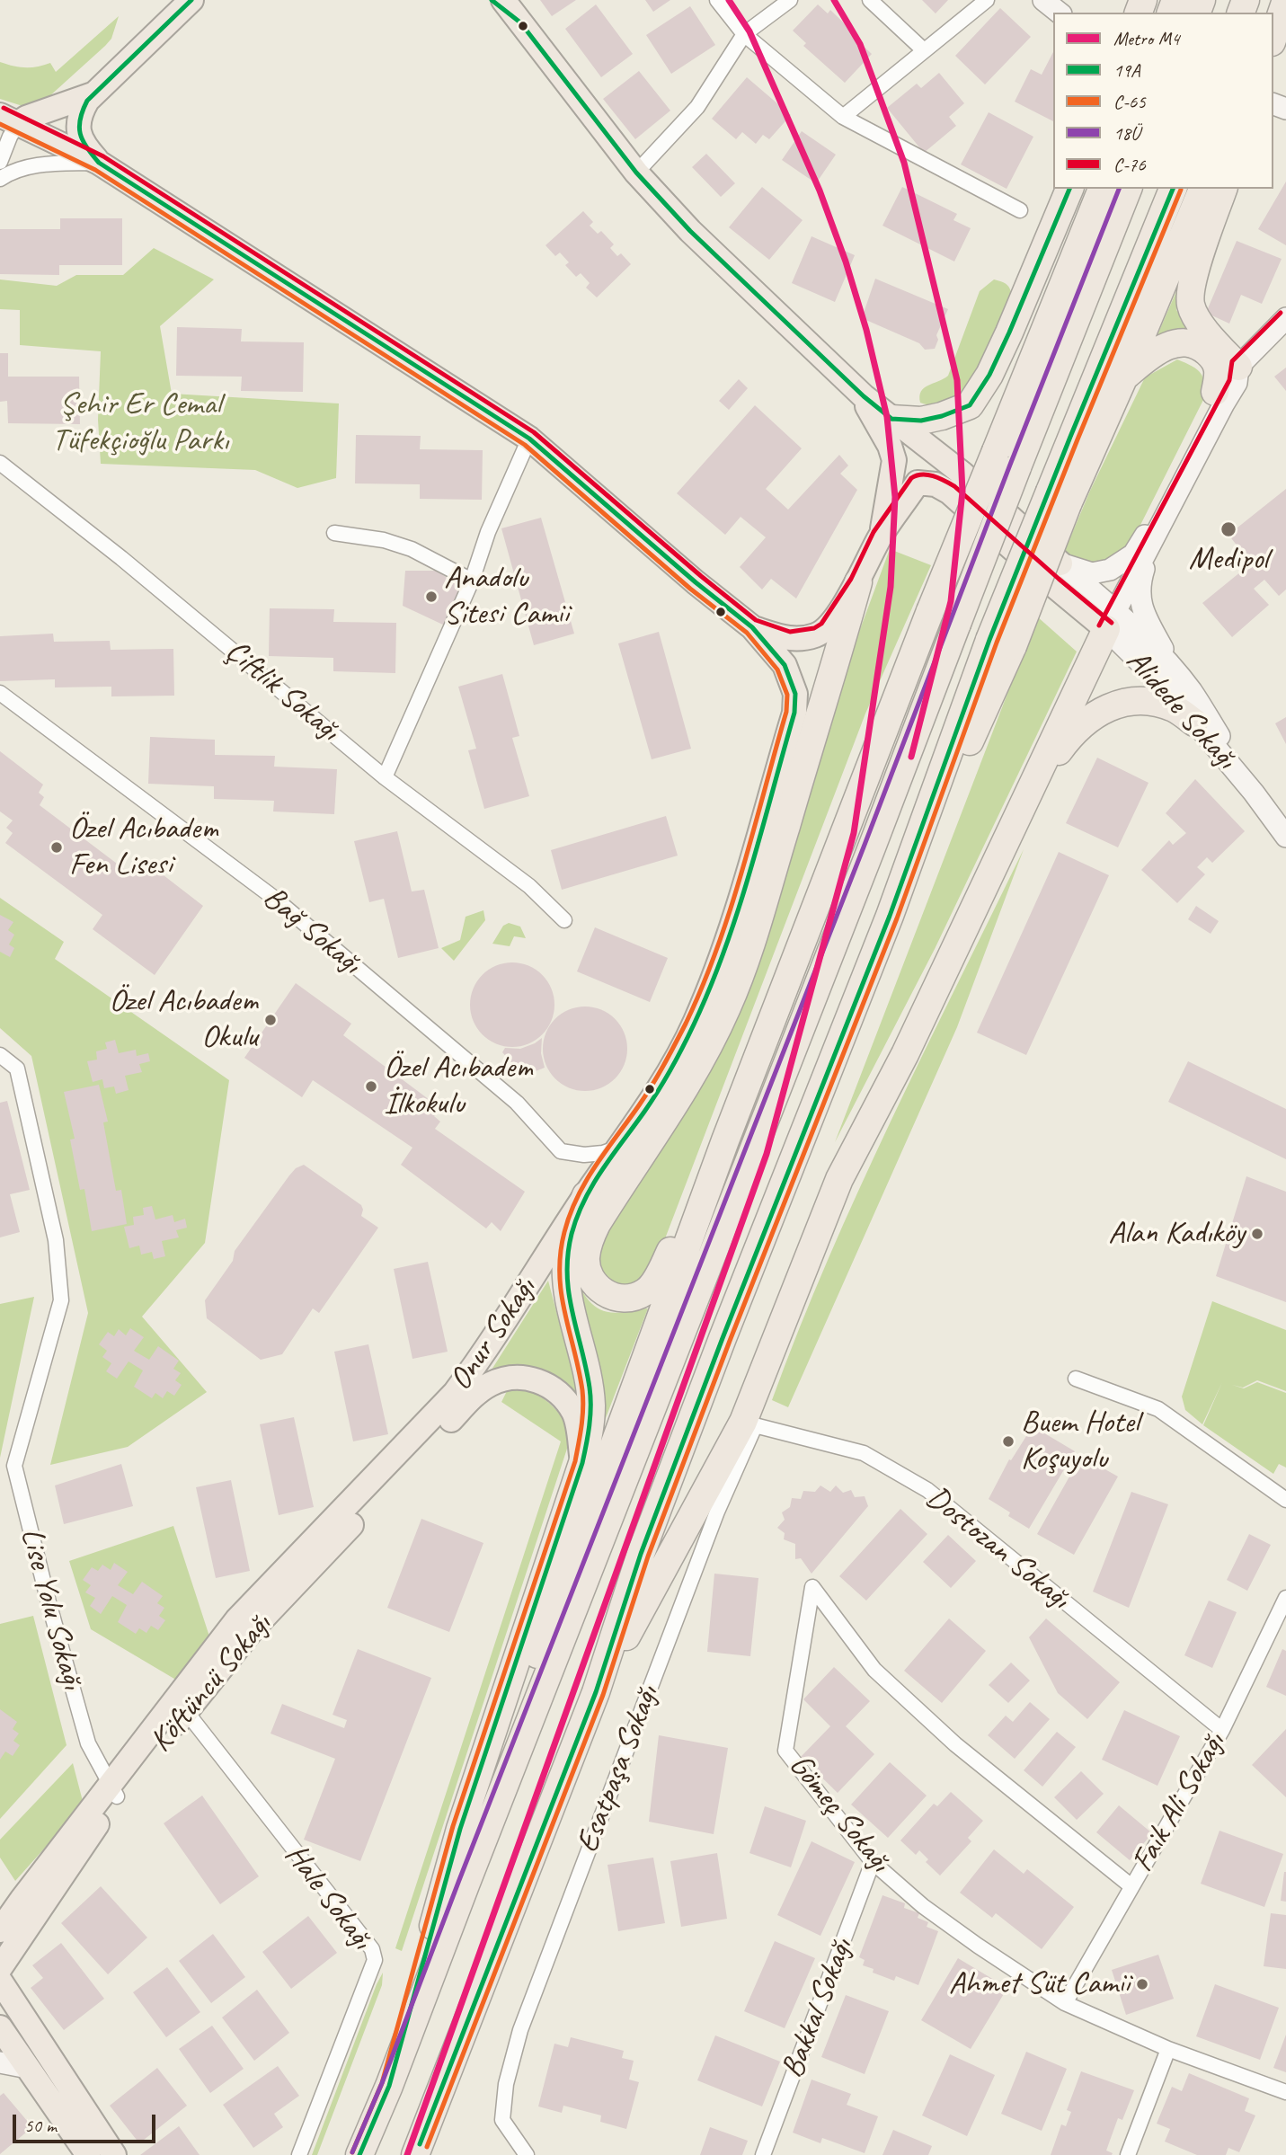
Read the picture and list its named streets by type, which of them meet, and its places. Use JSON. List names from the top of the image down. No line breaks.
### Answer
{"streets":{"main road":["Alidede Sokağı","Onur Sokağı","Köftüncü Sokağı"],"street":["Çiftlik Sokağı","Bağ Sokağı","Dostozan Sokağı","Lise Yolu Sokağı","Esatpaşa Sokağı","Faik Ali Sokağı","Gömeç Sokağı","Hale Sokağı","Bakkal Sokağı"]},"crossings":[["Bağ Sokağı","Onur Sokağı"],["Onur Sokağı","Köftüncü Sokağı"],["Dostozan Sokağı","Esatpaşa Sokağı"],["Dostozan Sokağı","Faik Ali Sokağı"],["Lise Yolu Sokağı","Köftüncü Sokağı"],["Köftüncü Sokağı","Hale Sokağı"],["Faik Ali Sokağı","Gömeç Sokağı"],["Gömeç Sokağı","Bakkal Sokağı"]],"parks":["Şehir Er Cemal Tüfekçioğlu Parkı"],"places":["Medipol","Anadolu Sitesi Camii","Özel Acıbadem Fen Lisesi","Özel Acıbadem Okulu","Özel Acıbadem İlkokulu","Alan Kadıköy","Buem Hotel Koşuyolu","Ahmet Süt Camii"],"lines":["metro line M4","transit line 19A","transit line C-76","transit line C-65","transit line 18Ü"],"legend":["Metro M4","19A","C-65","18Ü","C-76"],"scale_bar":"50 m"}
